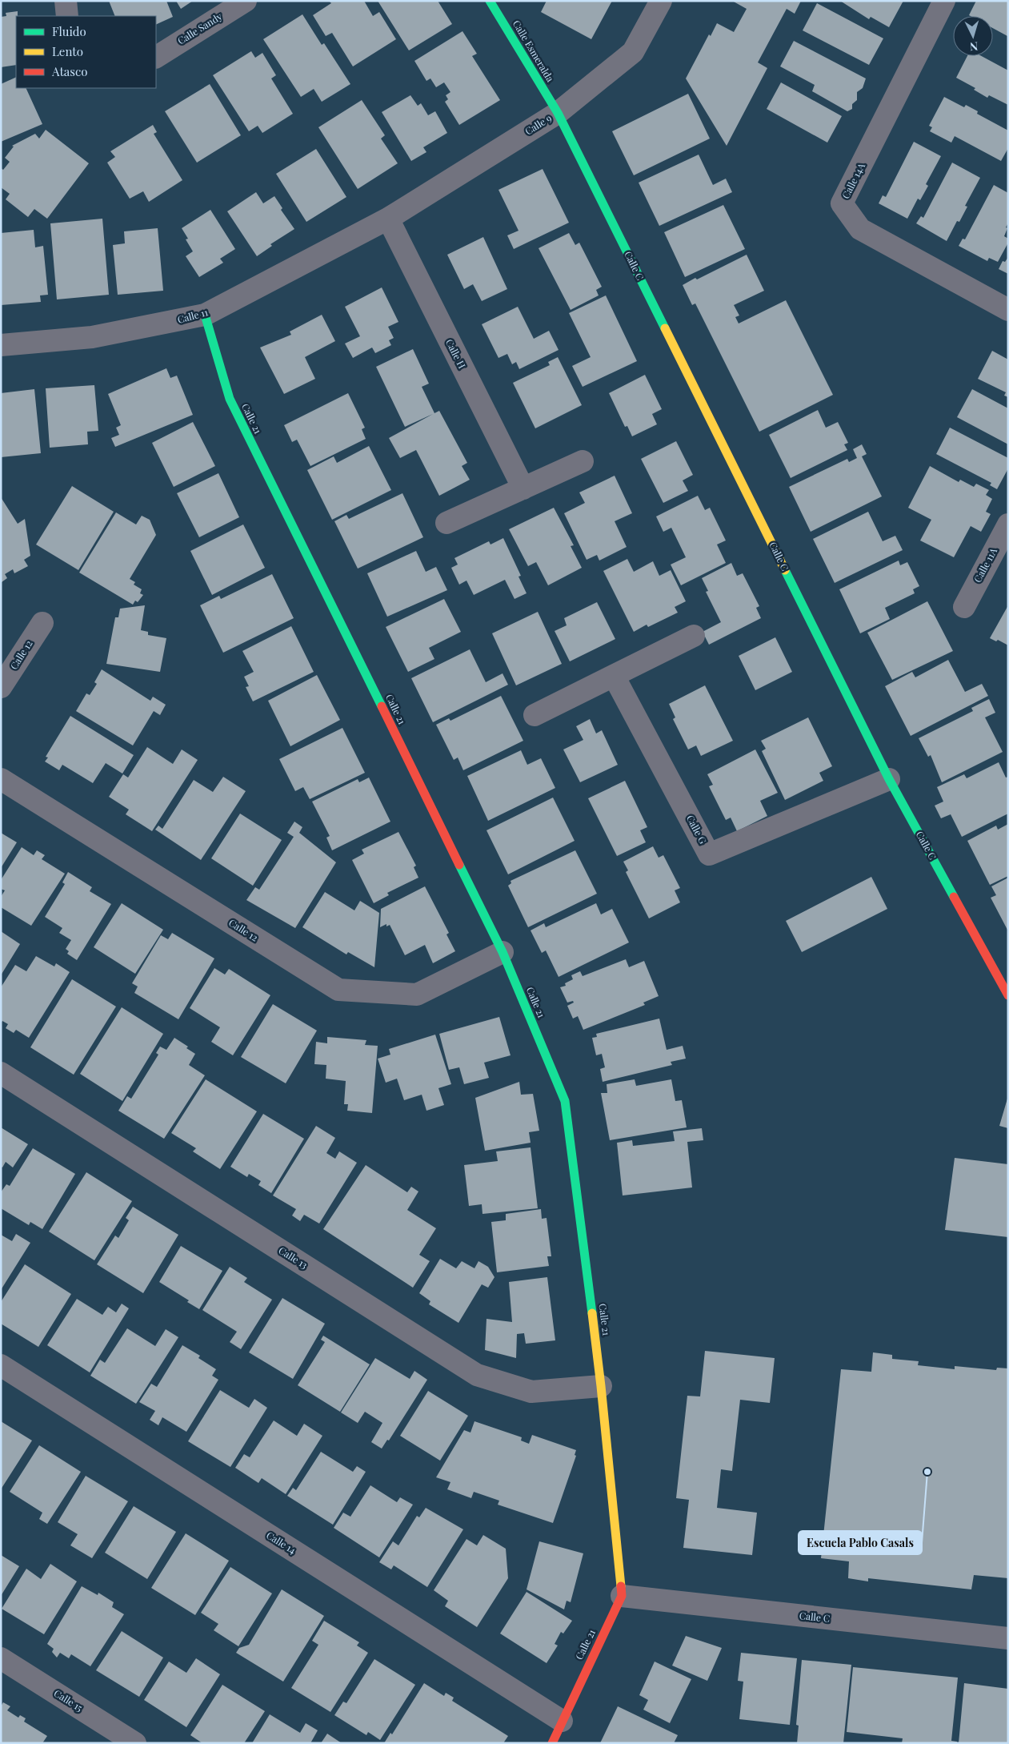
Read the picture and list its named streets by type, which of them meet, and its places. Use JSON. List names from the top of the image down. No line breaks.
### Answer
{"streets":{"street":["Calle Sandy","Calle Esmeralda","Calle 9","Calle 14A","Calle C","Calle 11","Calle H","Calle 21","Calle 11A","Calle 12","Calle G","Calle 13","Calle 14","Calle 15"]},"crossings":[["Calle Esmeralda","Calle 9"],["Calle Esmeralda","Calle C"],["Calle 9","Calle C"],["Calle 9","Calle 11"],["Calle 9","Calle H"],["Calle C","Calle 21"],["Calle C","Calle G"],["Calle 11","Calle H"],["Calle 11","Calle 21"],["Calle 21","Calle 12"],["Calle 21","Calle 13"],["Calle 21","Calle 14"]],"places":["Escuela Pablo Casals"],"legend":["Fluido","Lento","Atasco"],"north":"bottom"}
